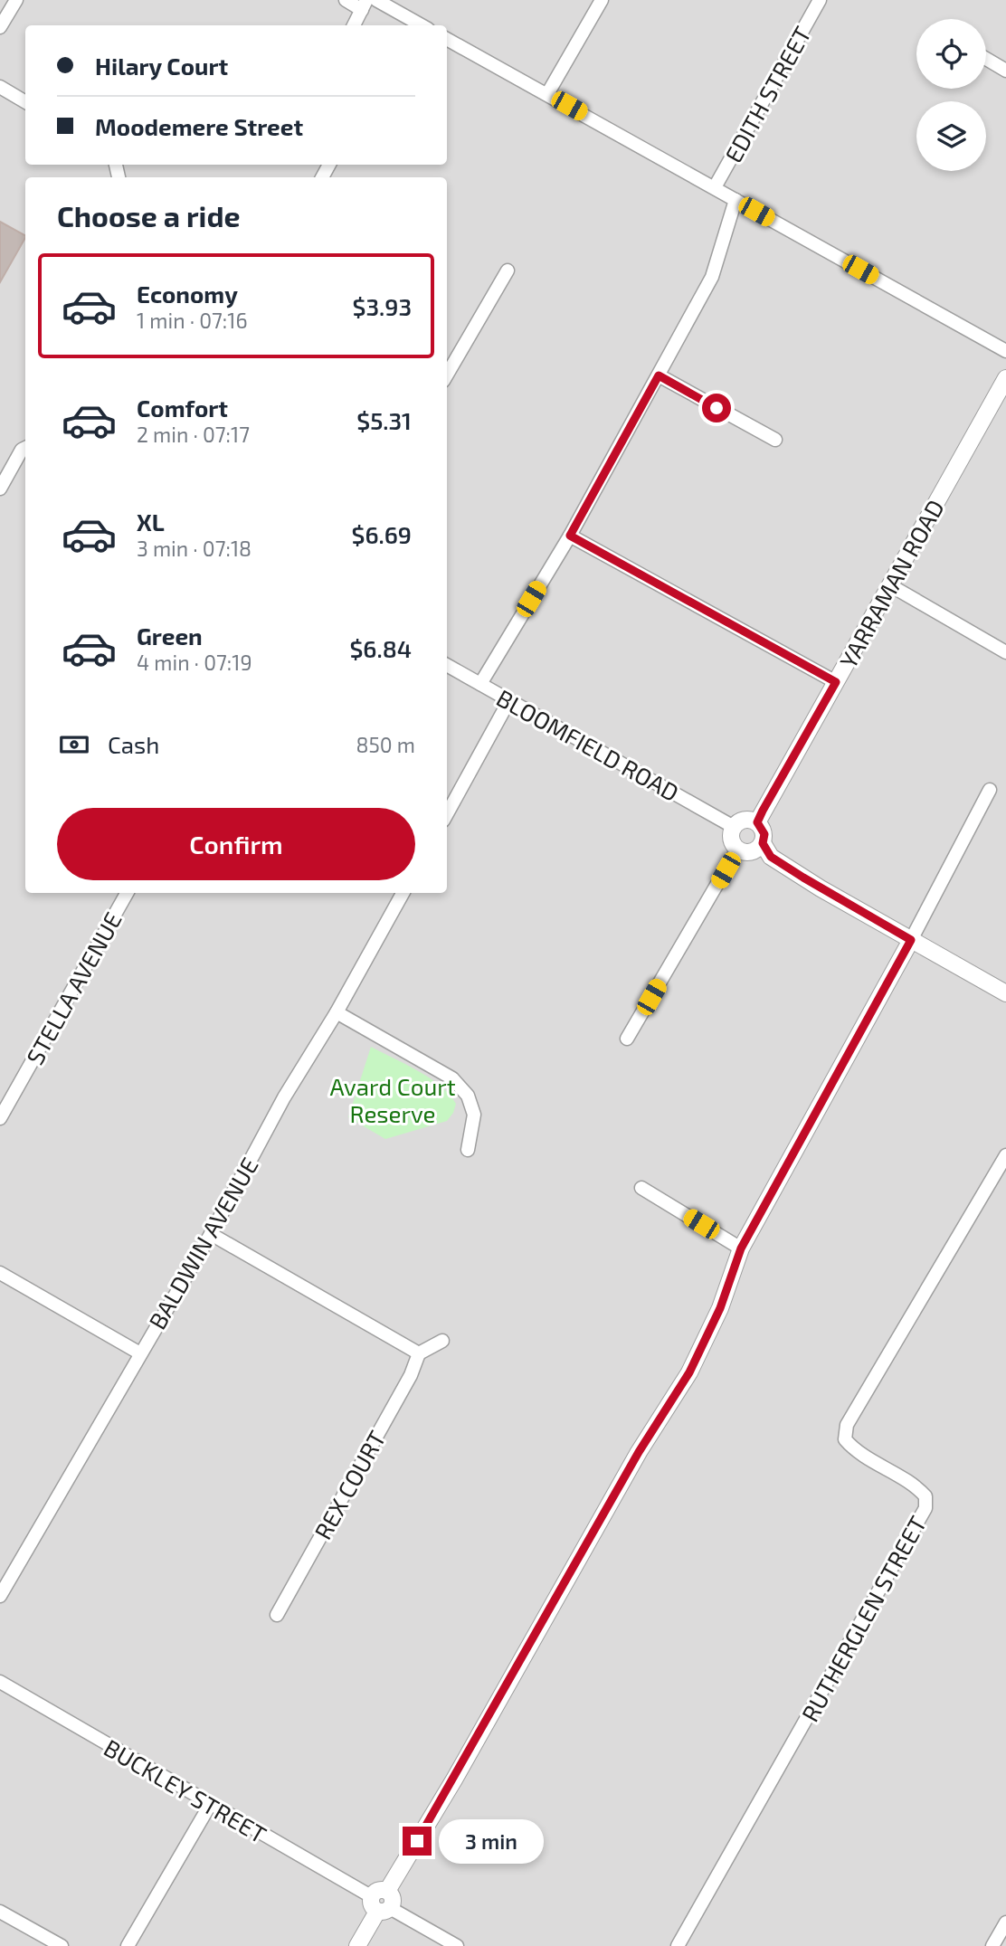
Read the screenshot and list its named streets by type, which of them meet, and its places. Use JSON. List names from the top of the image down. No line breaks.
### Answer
{"streets":{"street":["EDITH STREET","YARRAMAN ROAD","BLOOMFIELD ROAD","STELLA AVENUE","BALDWIN AVENUE","REX COURT","RUTHERGLEN STREET","BUCKLEY STREET"]},"crossings":[["EDITH STREET","BLOOMFIELD ROAD"],["YARRAMAN ROAD","BLOOMFIELD ROAD"]],"parks":["Avard Court Reserve"],"page":{"banner":["Hilary Court","Moodemere Street"],"heading":"Choose a ride","list":[{"name":"Economy","note":"1 min · 07:16","value":"$3.93"},{"name":"Comfort","note":"2 min · 07:17","value":"$5.31"},{"name":"XL","note":"3 min · 07:18","value":"$6.69"},{"name":"Green","note":"4 min · 07:19","value":"$6.84"}],"pay":["Cash","850 m"],"buttons":"Confirm","bubble":"3 min"}}
